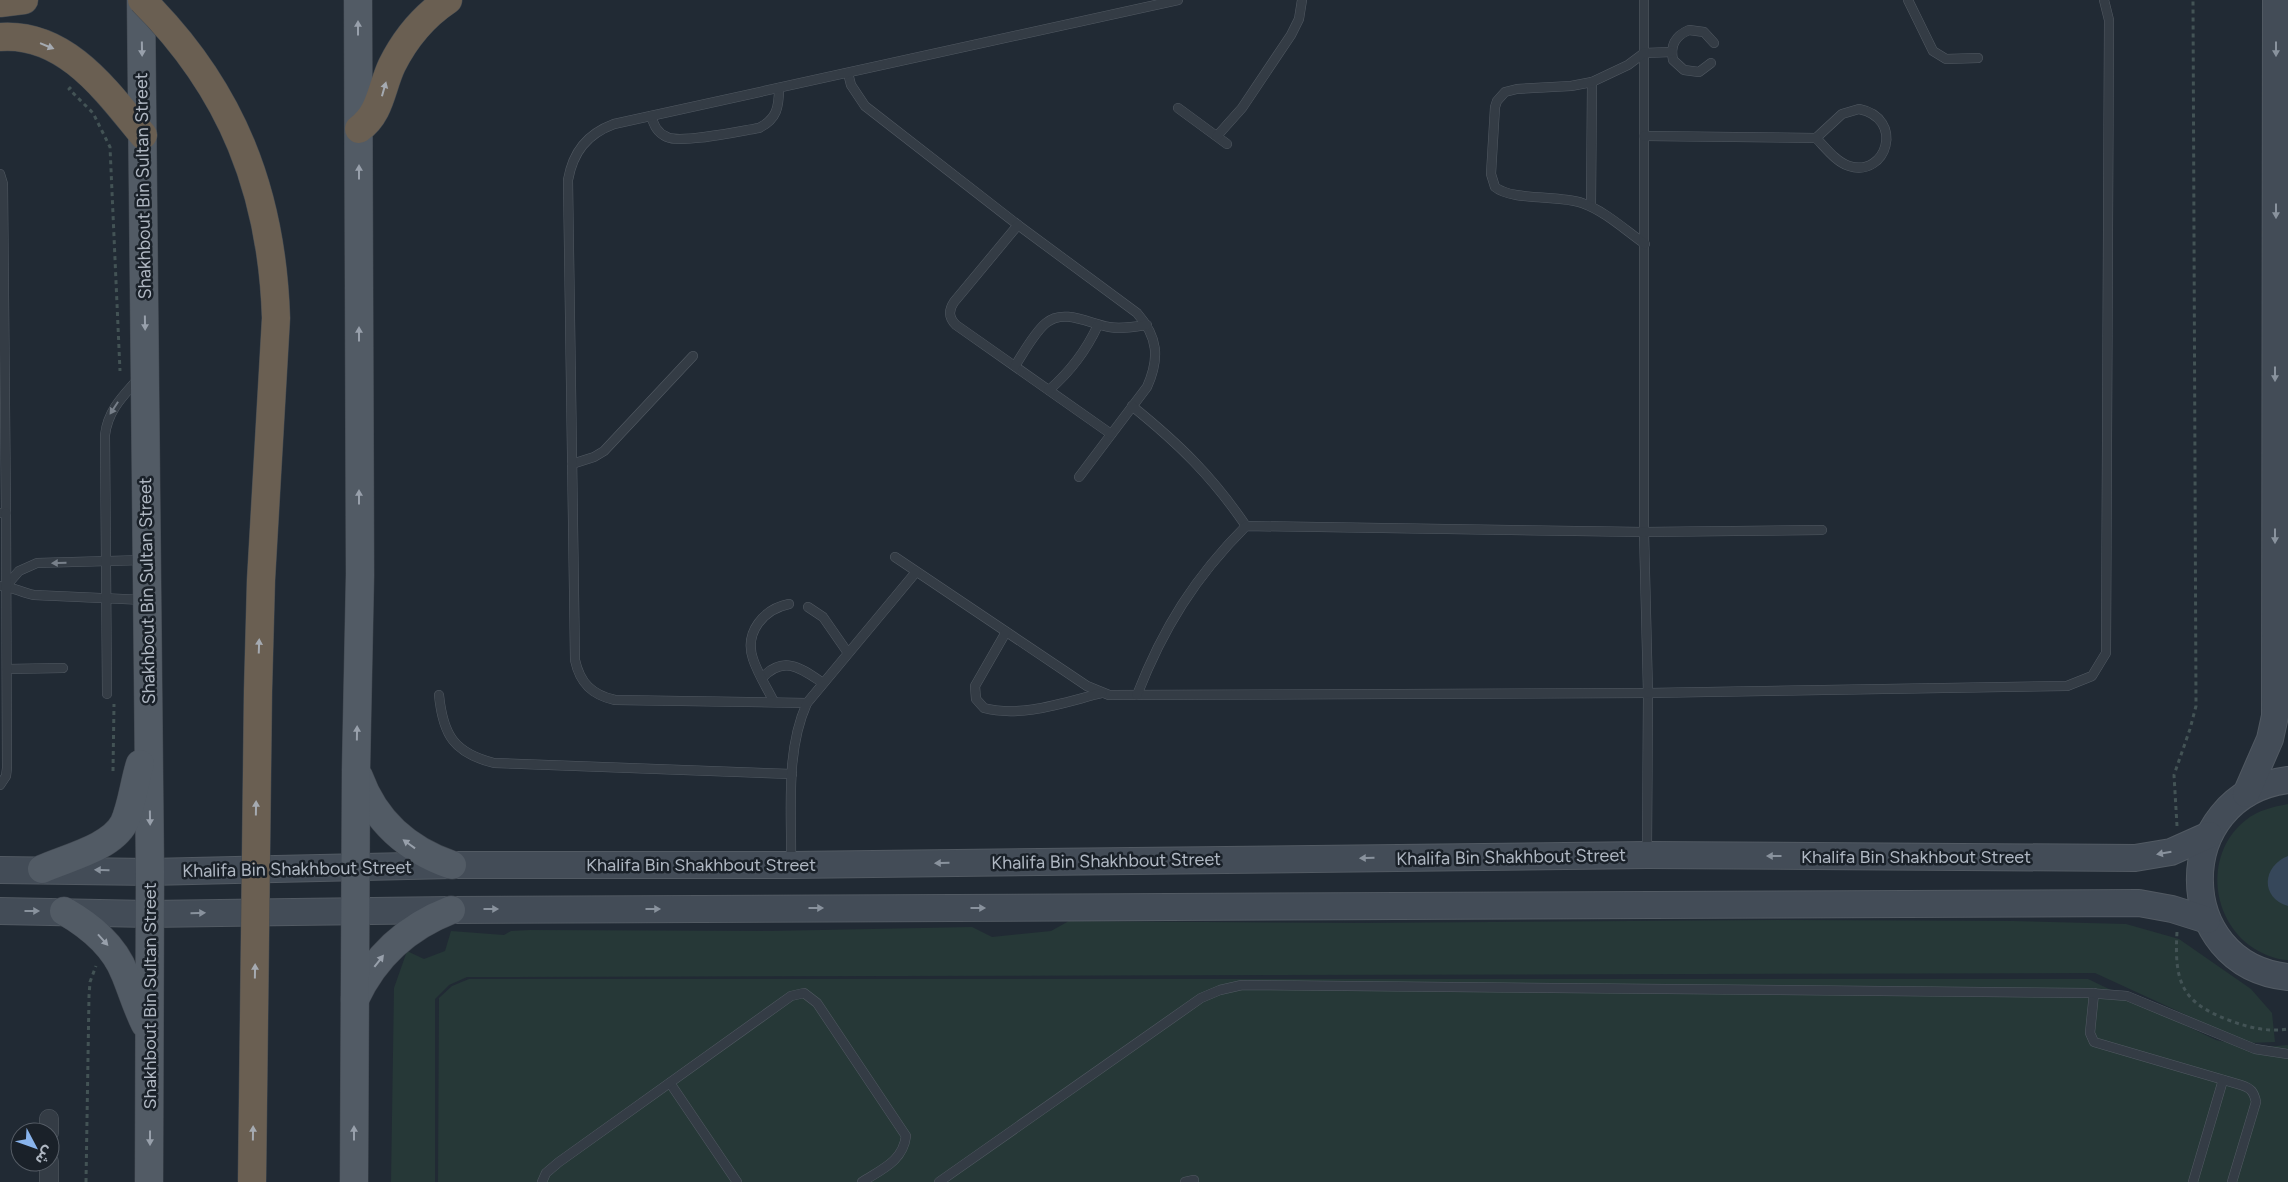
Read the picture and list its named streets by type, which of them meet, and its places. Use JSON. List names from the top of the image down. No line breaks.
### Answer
{"streets":{"main road":["Shakhbout Bin Sultan Street","Khalifa Bin Shakhbout Street"]},"crossings":[["Shakhbout Bin Sultan Street","Khalifa Bin Shakhbout Street"]],"north":"bottom right"}
